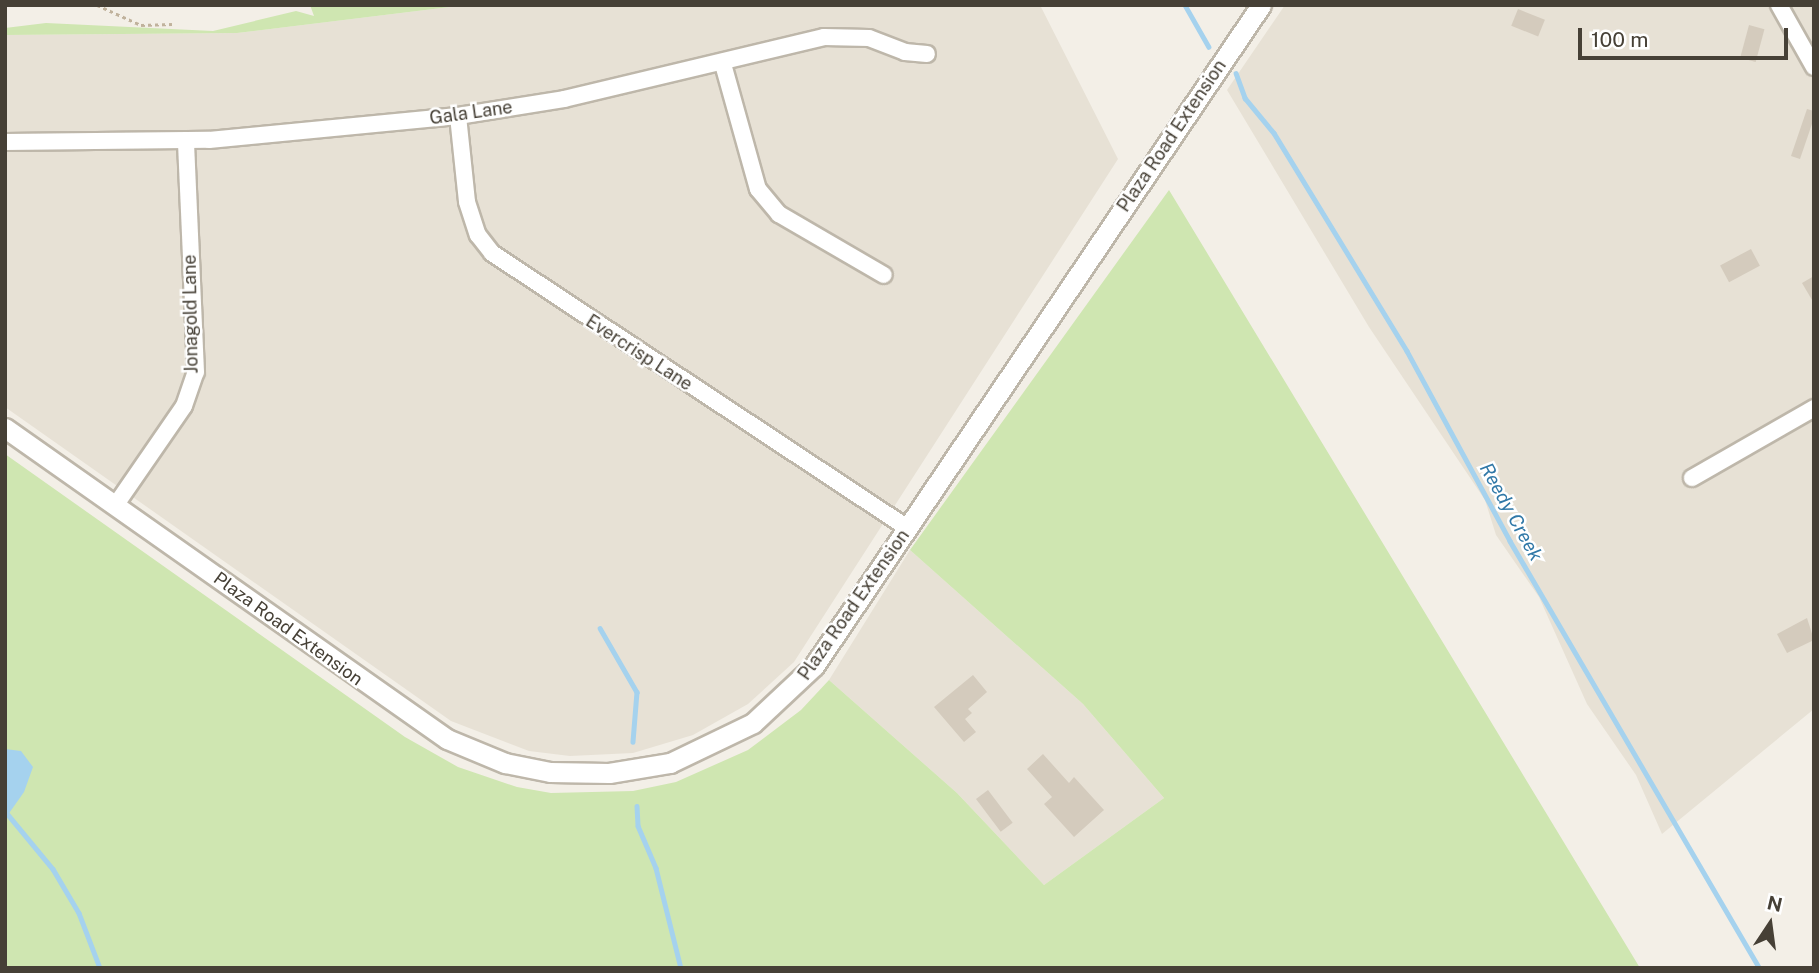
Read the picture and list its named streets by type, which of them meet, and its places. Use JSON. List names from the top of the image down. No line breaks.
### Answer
{"streets":{"street":["Gala Lane","Plaza Road Extension","Jonagold Lane","Evercrisp Lane"]},"crossings":[["Gala Lane","Jonagold Lane"],["Gala Lane","Evercrisp Lane"],["Plaza Road Extension","Jonagold Lane"],["Plaza Road Extension","Evercrisp Lane"]],"water":["Reedy Creek"],"scale_bar":"100 m","north":"top"}
